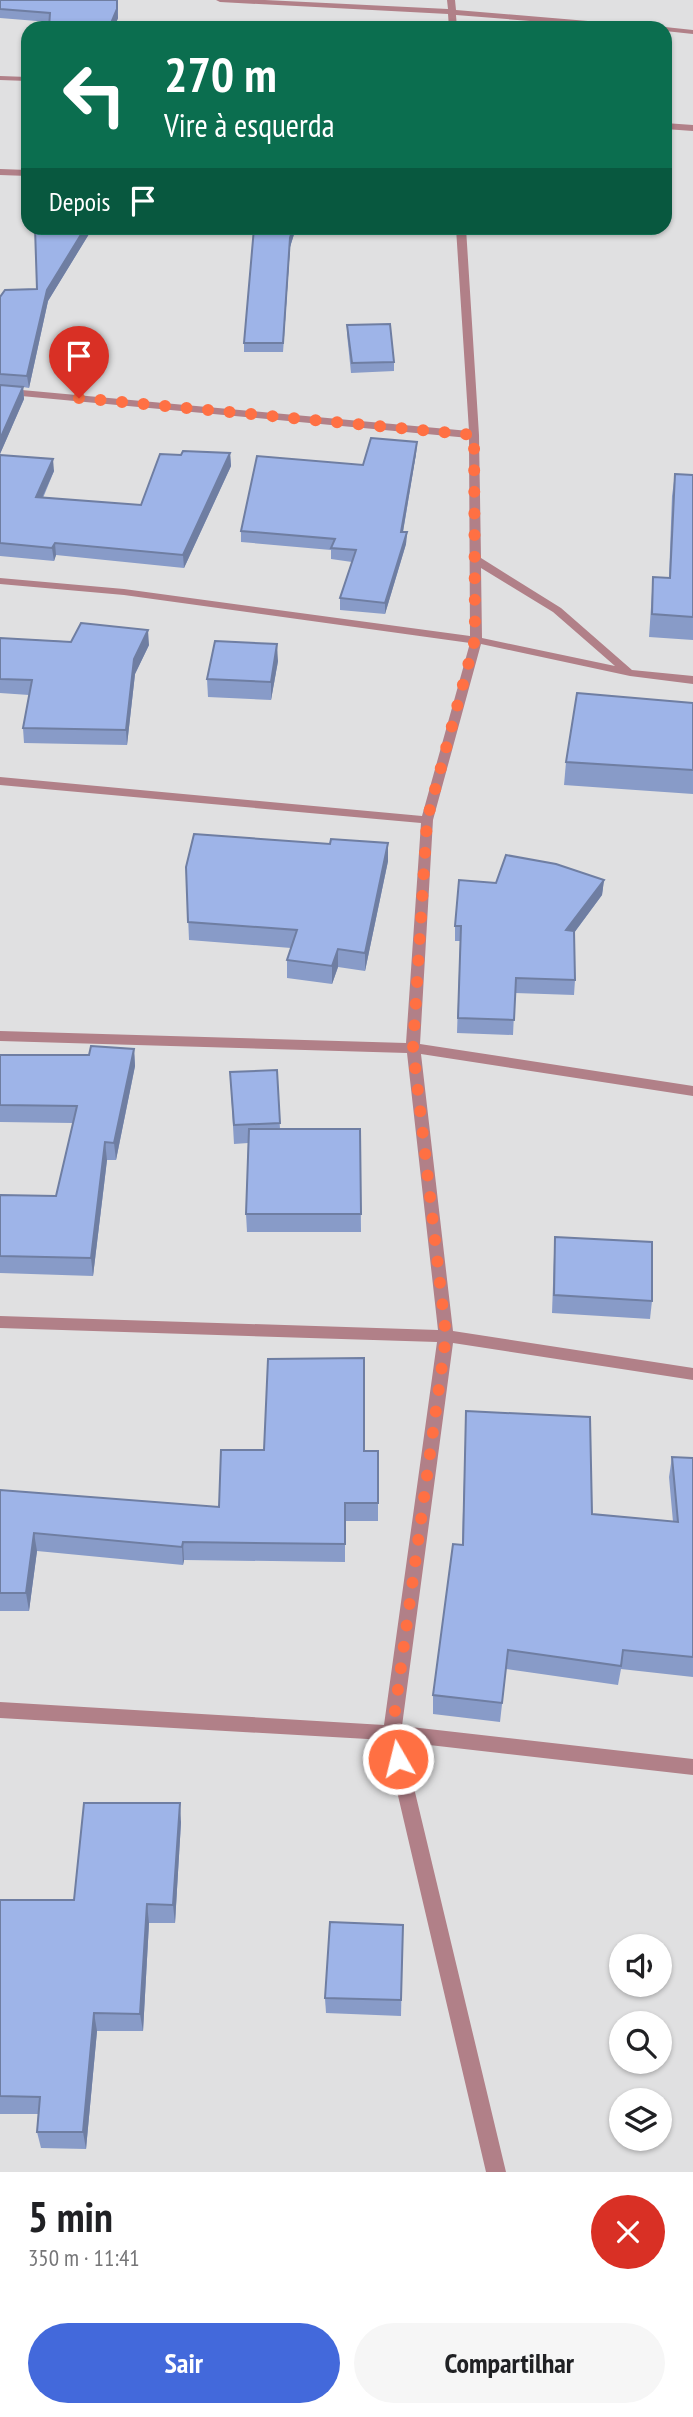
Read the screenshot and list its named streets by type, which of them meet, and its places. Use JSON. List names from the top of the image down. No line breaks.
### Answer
{"page":{"turn":["270 m","Vire à esquerda"],"then":"Depois","heading":["5 min","350 m · 11:41"],"buttons":["Sair","Compartilhar"]}}
